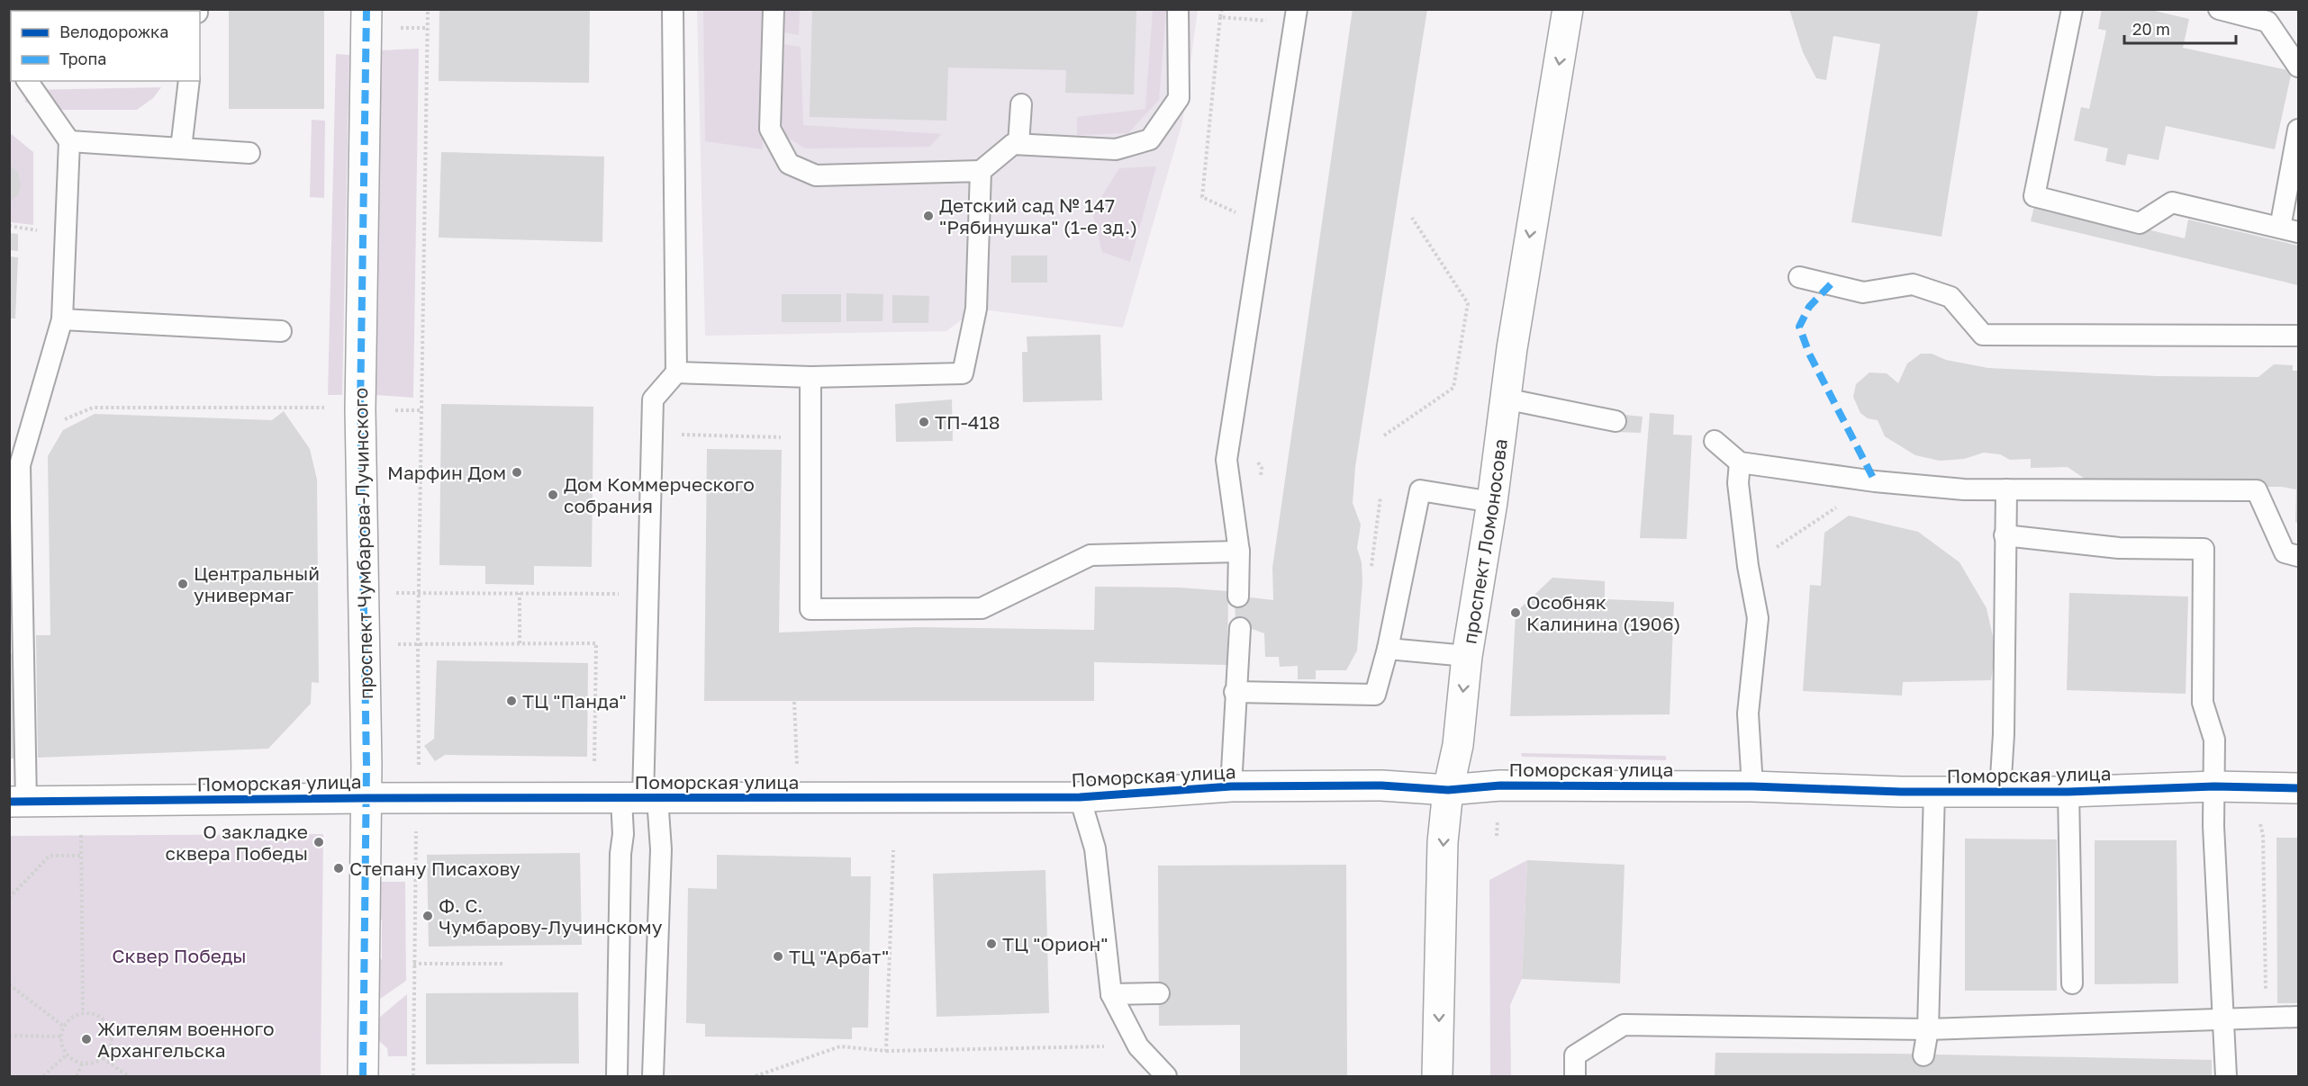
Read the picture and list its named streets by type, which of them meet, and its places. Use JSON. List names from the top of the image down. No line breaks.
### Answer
{"streets":{"street":["проспект Ломоносова","проспект Чумбарова-Лучинского","Поморская улица"]},"crossings":[["проспект Ломоносова","Поморская улица"],["проспект Чумбарова-Лучинского","Поморская улица"]],"one_way":["проспект Ломоносова"],"parks":["Сквер Победы"],"places":["Детский сад № 147 \"Рябинушка\" (1-е зд.)","ТП-418","Марфин Дом","Дом Коммерческого собрания","Центральный универмаг","Особняк Калинина (1906)","ТЦ \"Панда\"","О закладке сквера Победы","Степану Писахову","Ф. С. Чумбарову-Лучинскому","ТЦ \"Орион\"","ТЦ \"Арбат\"","Жителям военного Архангельска"],"legend":["Велодорожка","Тропа"],"scale_bar":"20 m"}
